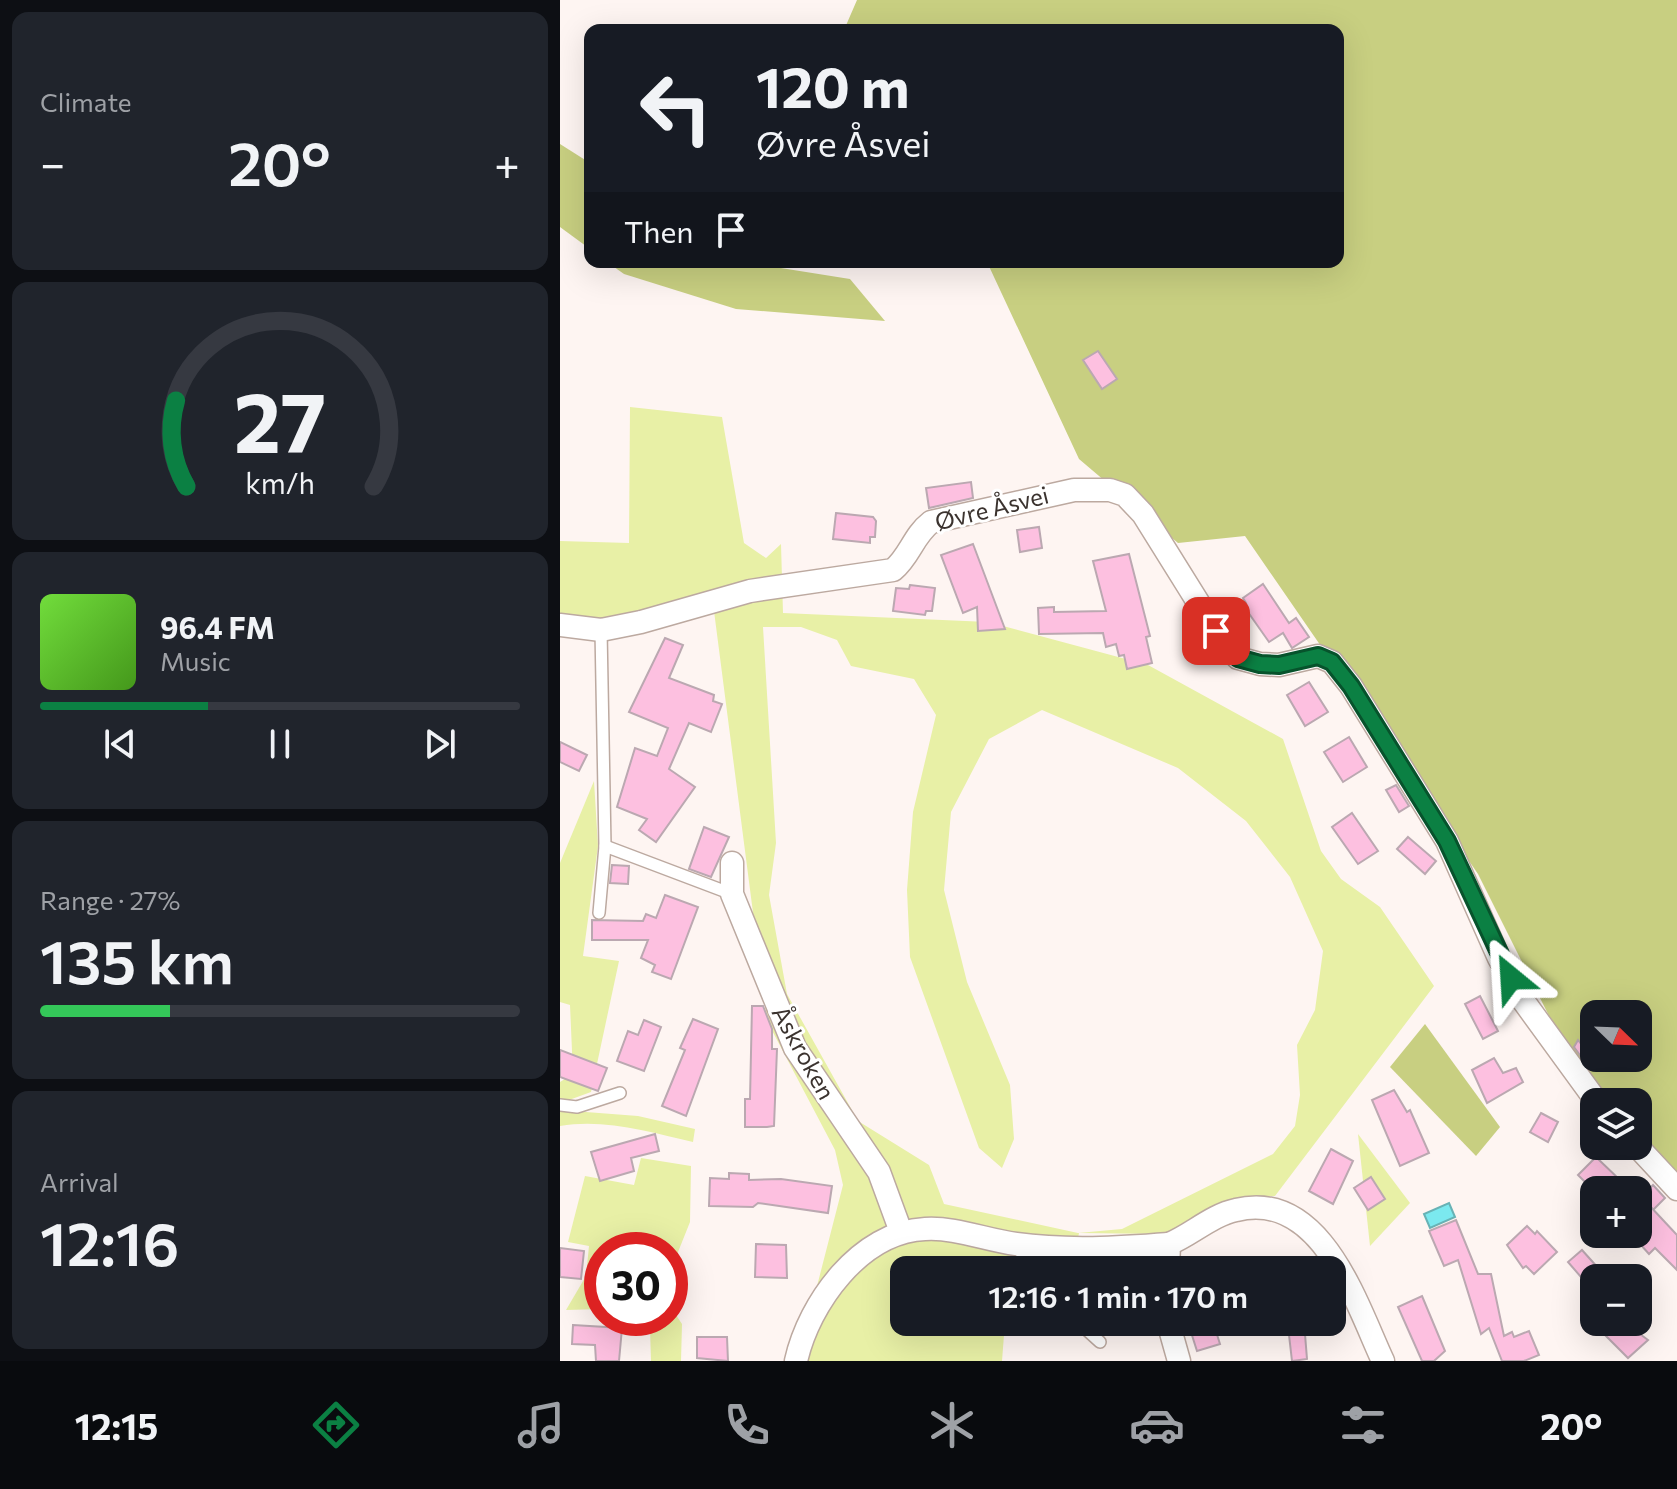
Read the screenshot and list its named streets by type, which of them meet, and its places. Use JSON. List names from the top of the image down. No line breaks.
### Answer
{"streets":{"street":["Øvre Åsvei","Åskroken"]},"north":"bottom right","page":{"tile":["Climate",["Range · 27%","135 km"],["Arrival","12:16"]],"turn":["120 m","Øvre Åsvei"],"heat":["−","20°","+"],"then":"Then","song":["96.4 FM","Music"],"map_buttons":["+","−"],"limit":"30","trip":"12:16 · 1 min · 170 m","tabs":["12:15","20°"],"gauge":["27","km/h"]}}
